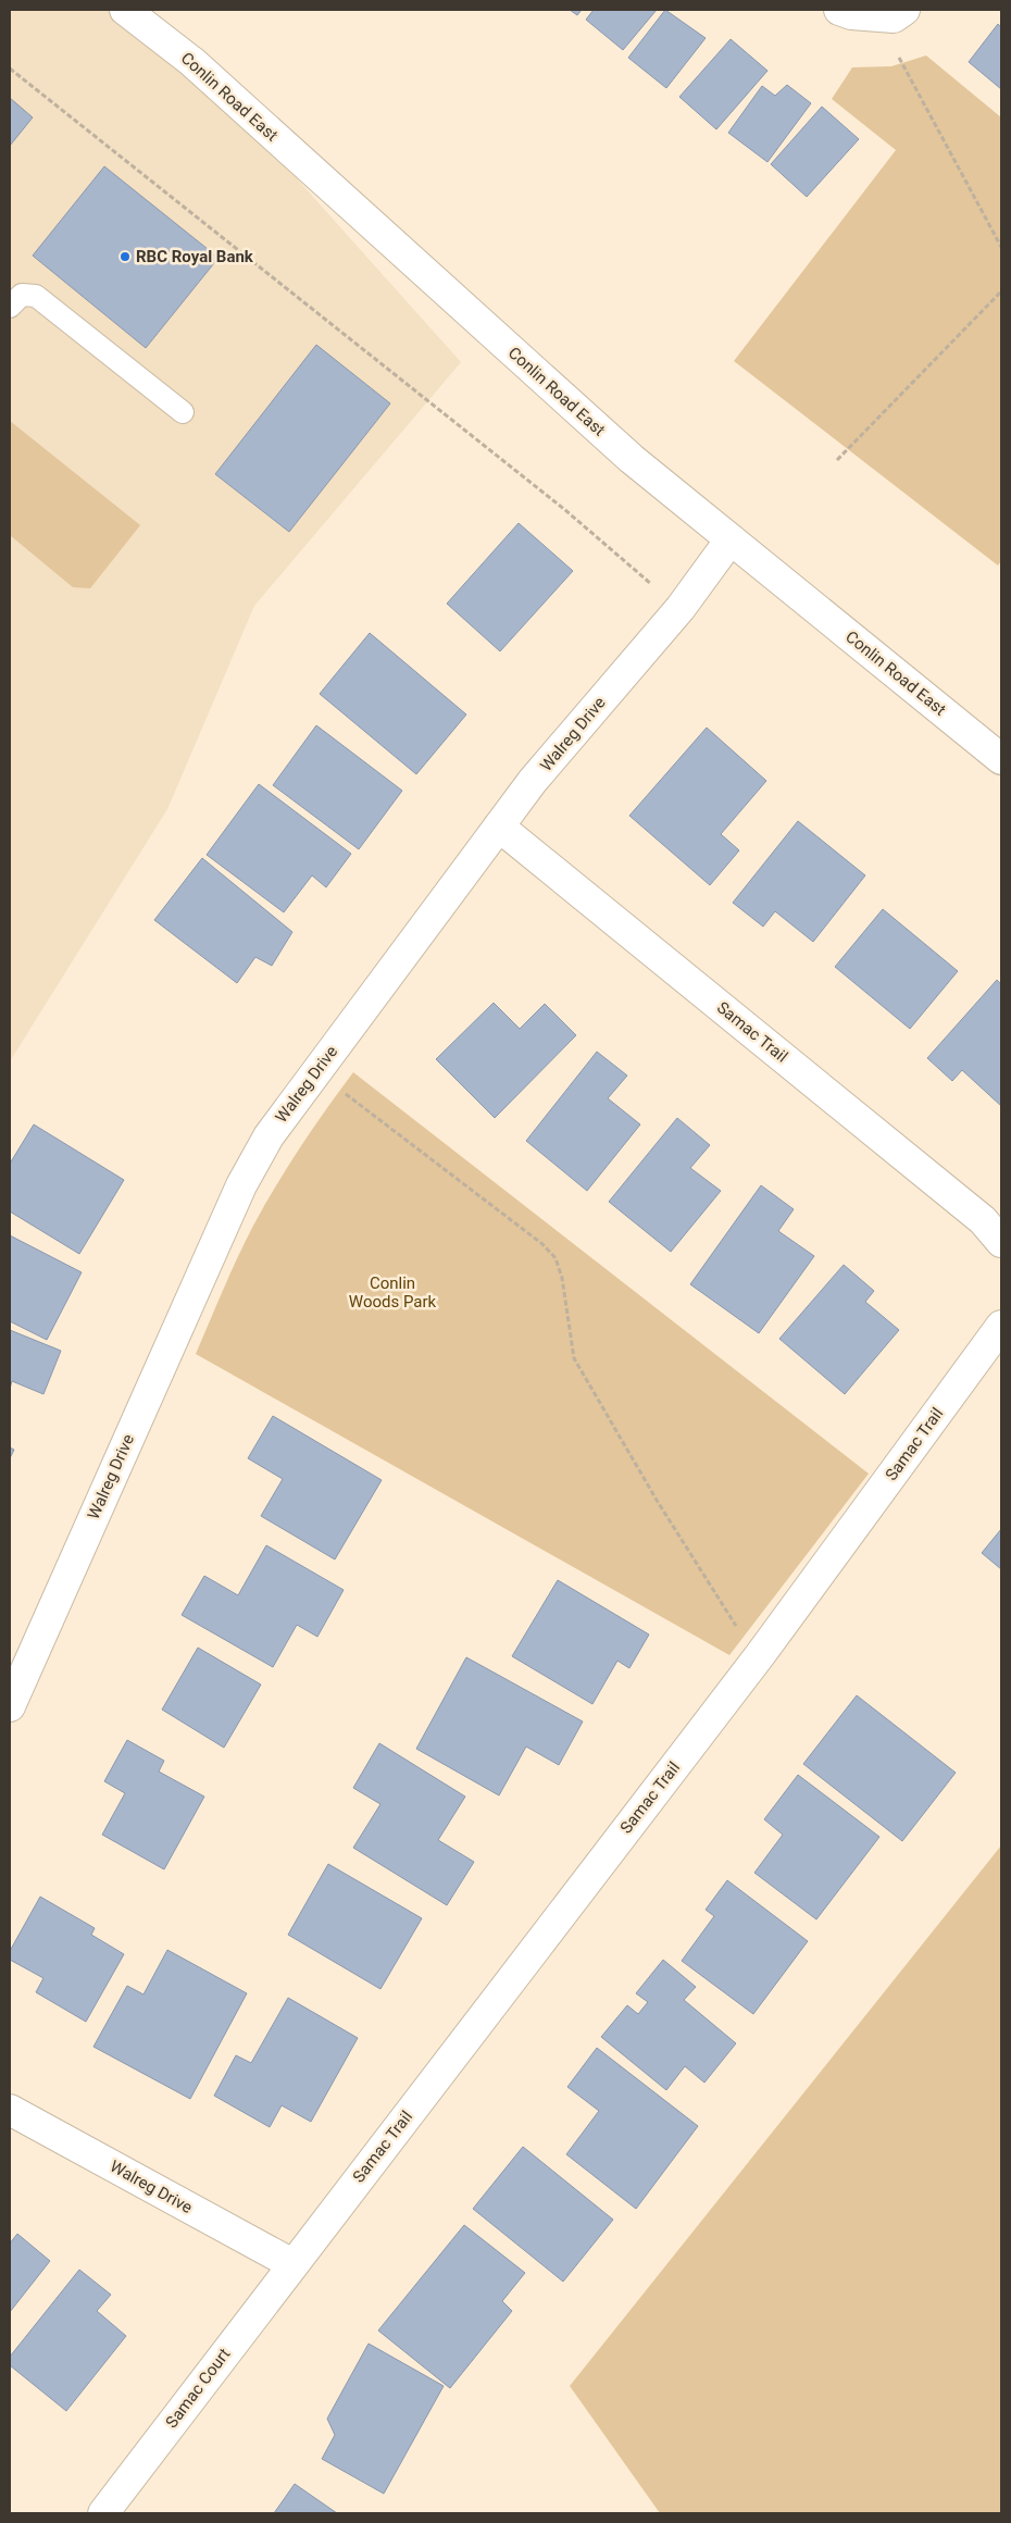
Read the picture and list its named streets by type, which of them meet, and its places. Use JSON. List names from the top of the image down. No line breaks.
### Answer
{"streets":{"street":["Conlin Road East","Walreg Drive","Samac Trail","Samac Court"]},"crossings":[["Conlin Road East","Walreg Drive"],["Walreg Drive","Samac Trail"],["Walreg Drive","Samac Court"],["Samac Trail","Samac Court"]],"parks":["Conlin Woods Park"],"places":["RBC Royal Bank"]}
